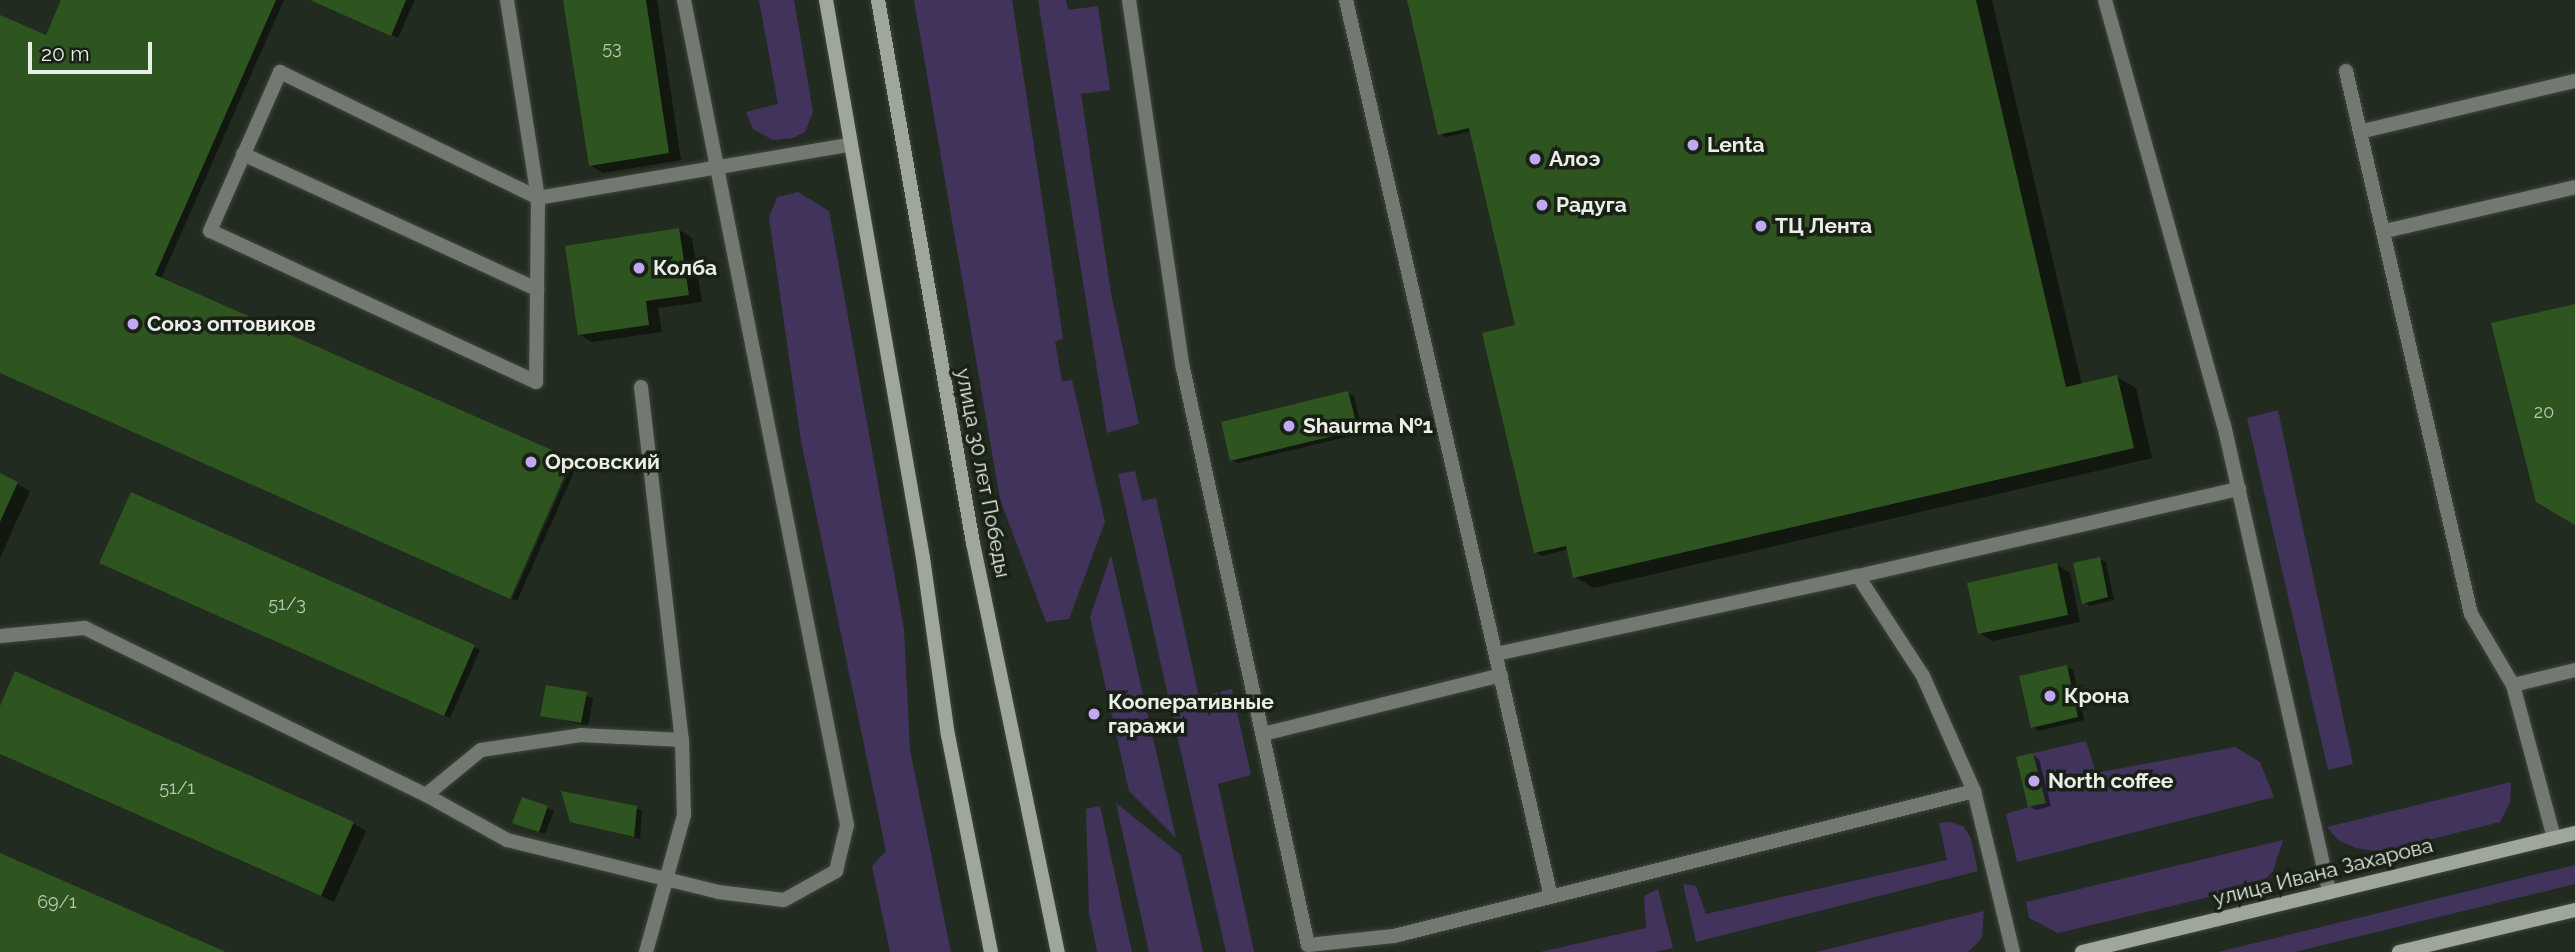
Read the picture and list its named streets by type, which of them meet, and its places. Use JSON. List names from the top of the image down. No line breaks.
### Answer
{"streets":{"main road":["улица 30 лет Победы","улица Ивана Захарова"]},"places":["Lenta","Алоэ","Радуга","ТЦ Лента","Колба","Союз оптовиков","Shaurma №1","Орсовский","Крона","Кооперативные гаражи","North coffee"],"house_numbers":["53","20","51/3","51/1","69/1"],"scale_bar":"20 m"}
